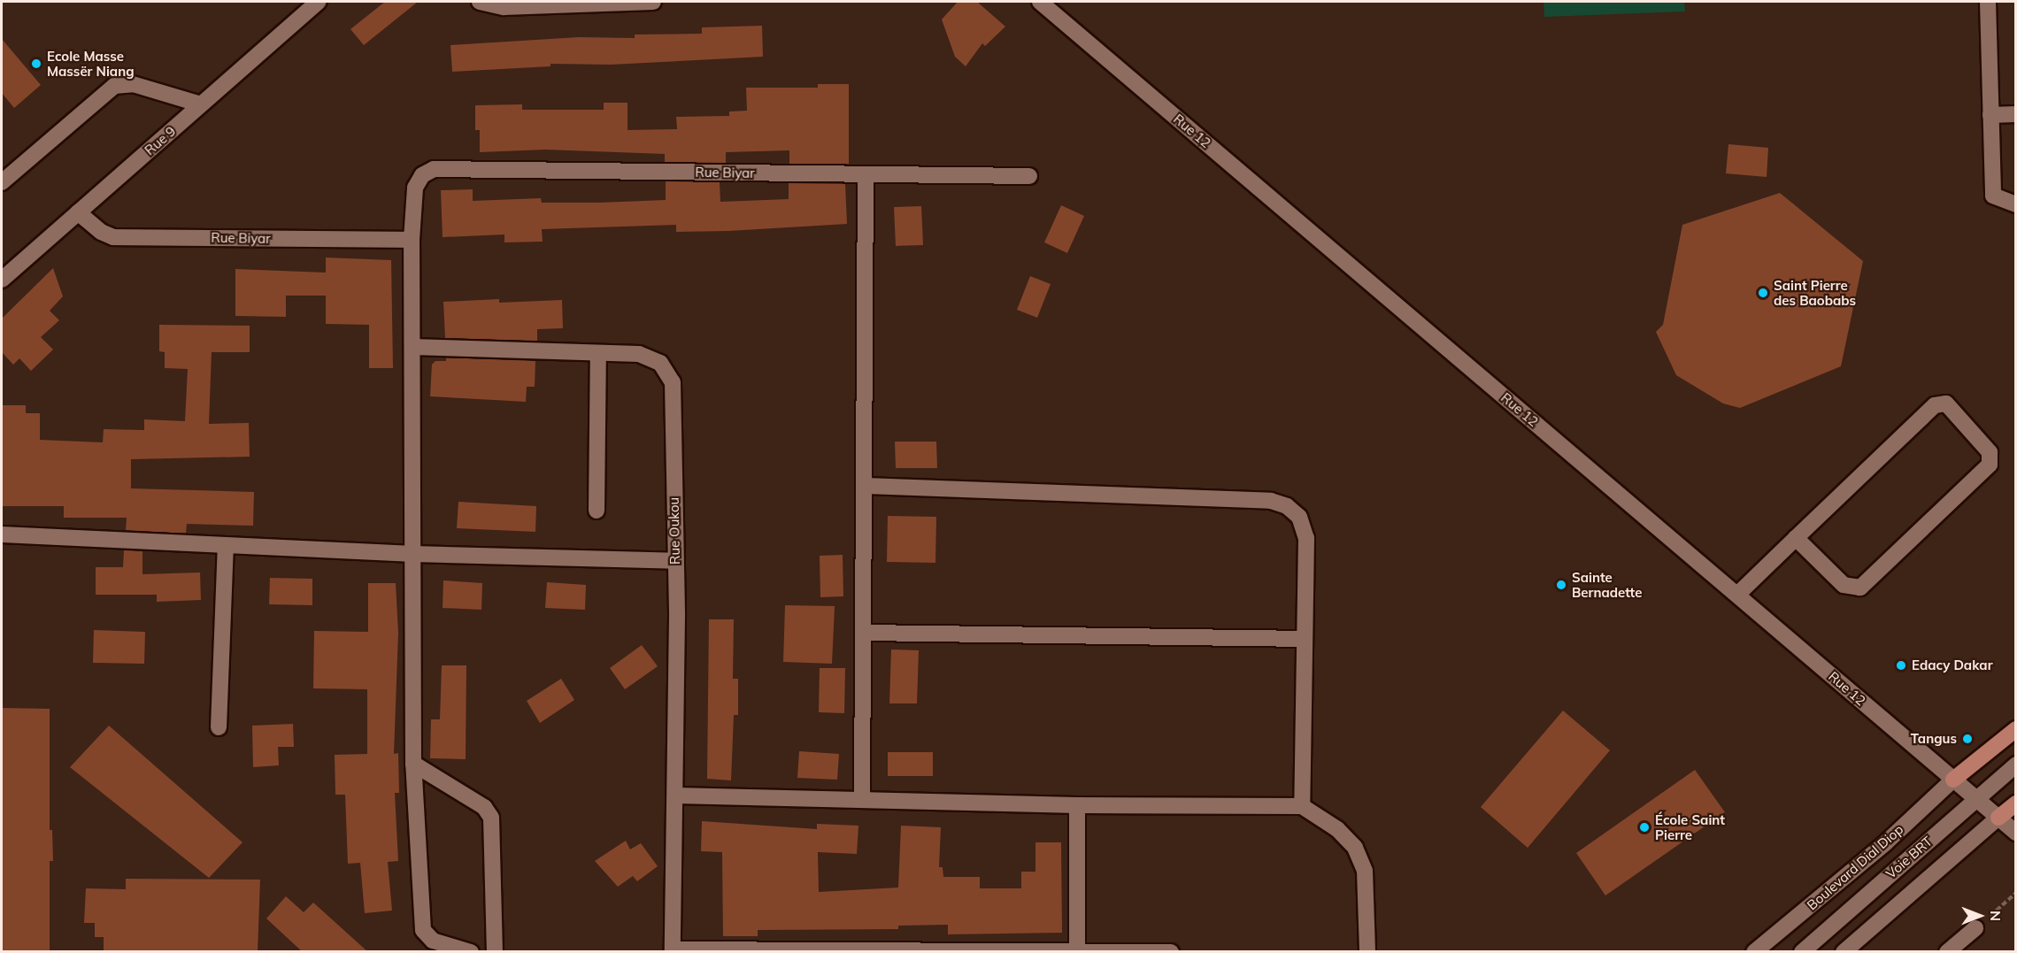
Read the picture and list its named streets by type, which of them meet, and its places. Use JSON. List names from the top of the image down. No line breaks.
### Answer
{"streets":{"street":["Rue 12","Rue 9","Rue Biyar","Rue Oukou","Voie BRT","Boulevard Dial Diop"]},"crossings":[["Rue 12","Voie BRT"],["Rue 12","Boulevard Dial Diop"],["Rue 9","Rue Biyar"]],"places":["Ecole Masse Massër Niang","Saint Pierre des Baobabs","Sainte Bernadette","Edacy Dakar","Tangus","École Saint Pierre"],"north":"right"}
